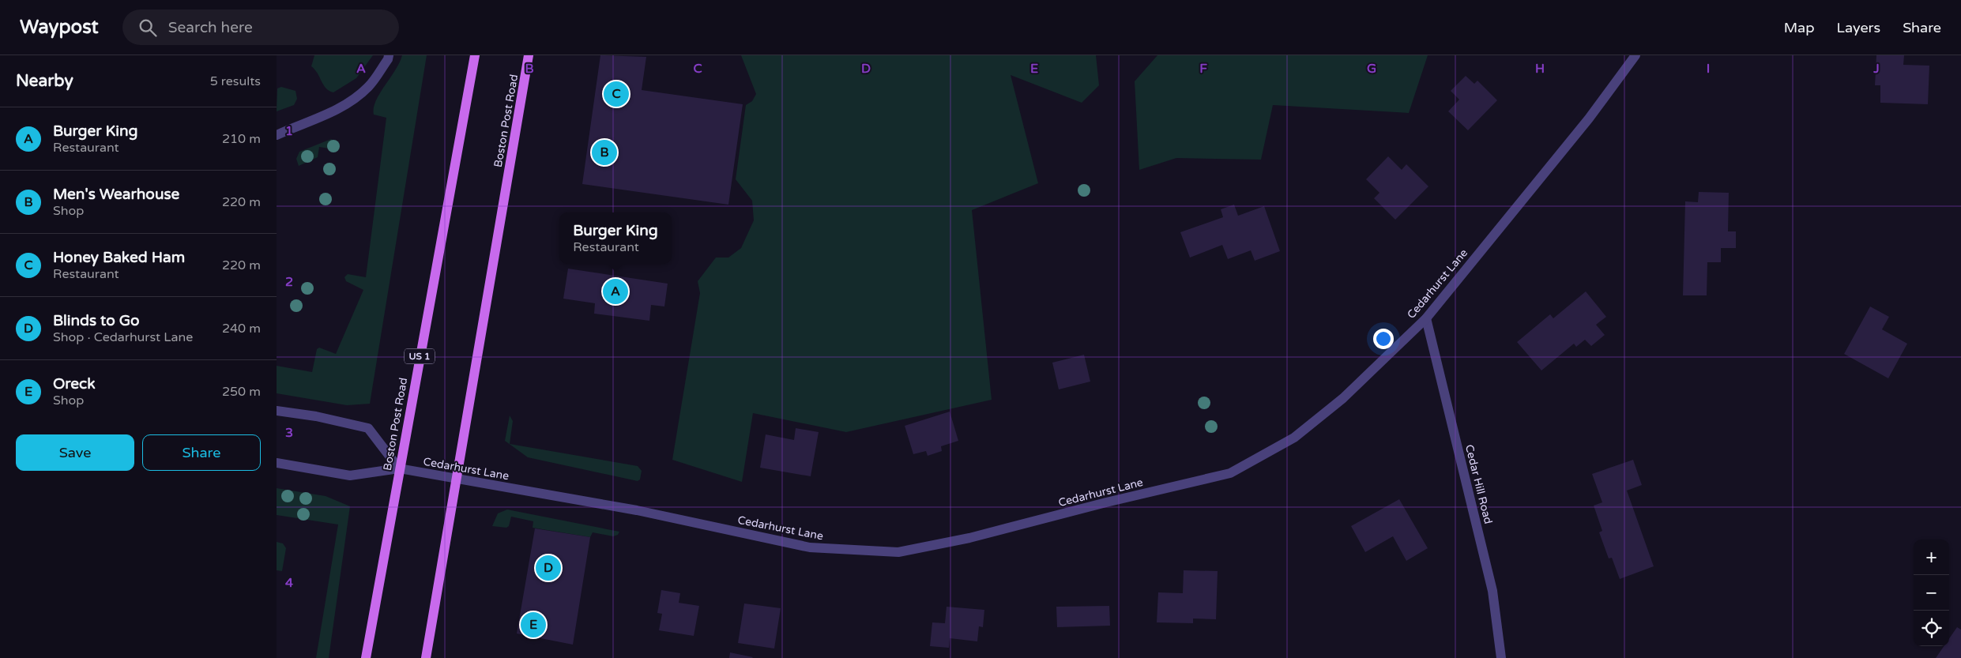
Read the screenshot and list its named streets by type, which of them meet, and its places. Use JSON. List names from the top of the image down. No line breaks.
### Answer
{"streets":{"main road":["Boston Post Road","US 1"],"street":["Cedarhurst Lane","Cedar Hill Road"]},"crossings":[["Boston Post Road","Cedarhurst Lane"],["Cedarhurst Lane","Cedar Hill Road"]],"page":{"header":"Waypost","search":"Search here","nav":["Map","Layers","Share"],"heading":["Nearby","5 results"],"pins":["C","B","A","D","E"],"list":[{"mark":"A","name":"Burger King","note":"Restaurant","value":"210 m"},{"mark":"B","name":"Men's Wearhouse","note":"Shop","value":"220 m"},{"mark":"C","name":"Honey Baked Ham","note":"Restaurant","value":"220 m"},{"mark":"D","name":"Blinds to Go","note":"Shop · Cedarhurst Lane","value":"240 m"},{"mark":"E","name":"Oreck","note":"Shop","value":"250 m"}],"popup":["Burger King","Restaurant"],"buttons":["Save","Share"],"map_buttons":["+","−"]},"grid":{"columns":["A","B","C","D","E","F","G","H","I","J"],"rows":["1","2","3","4"]}}
